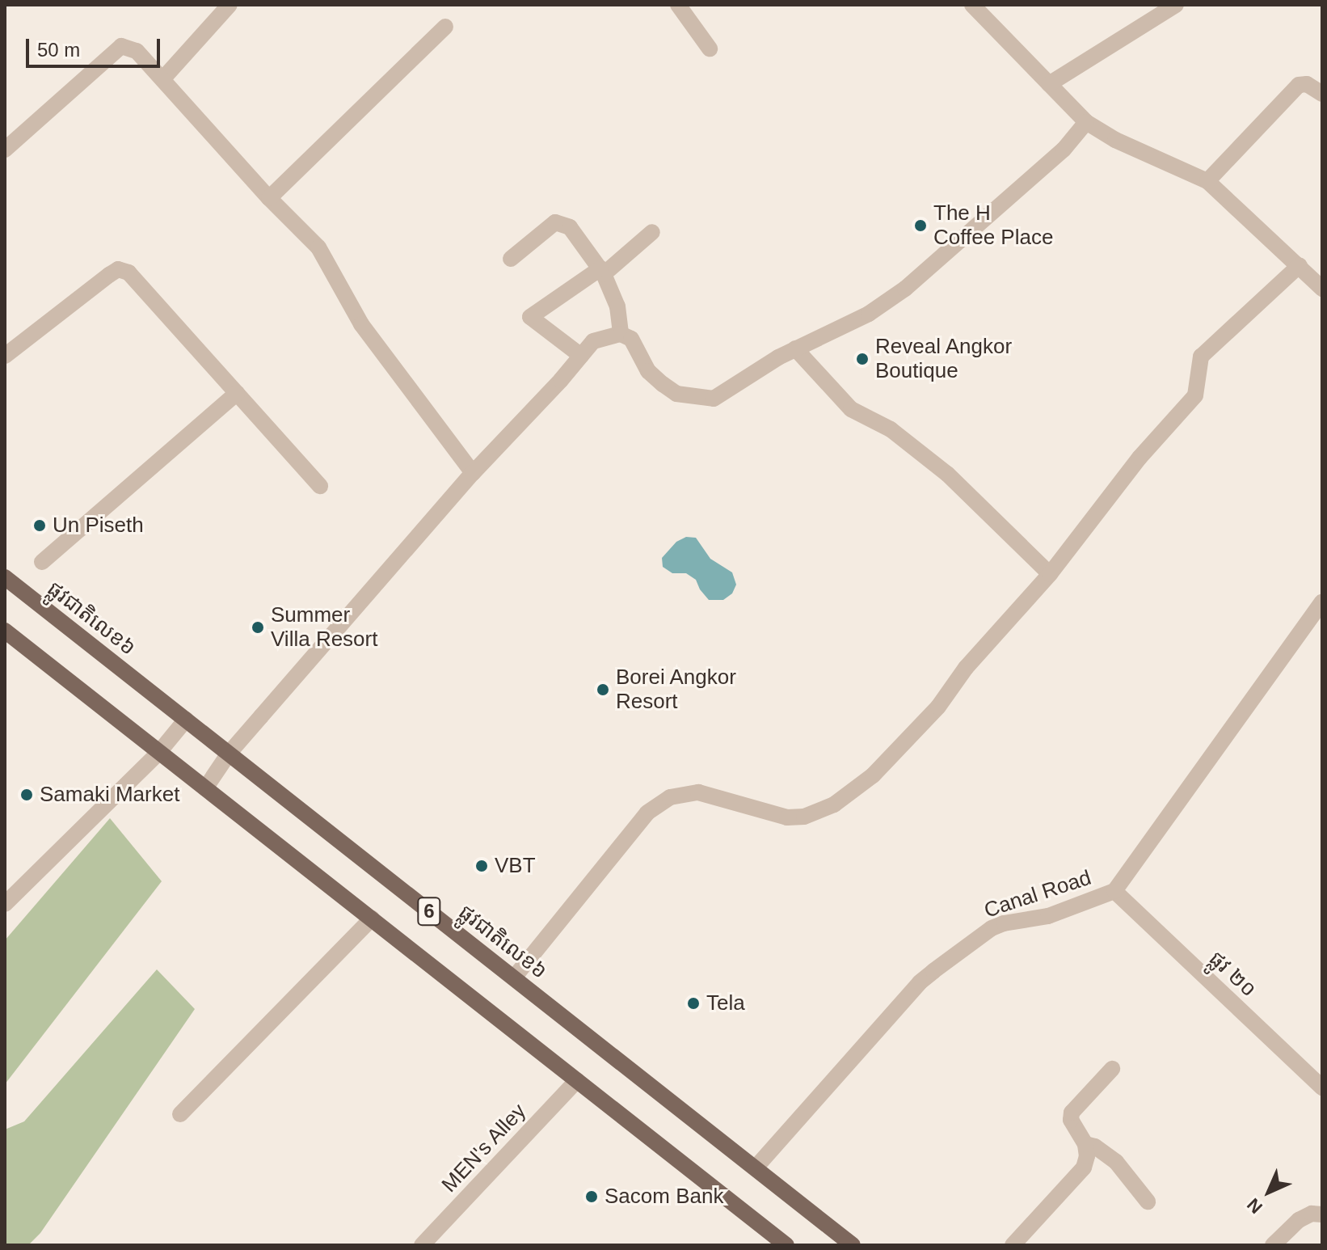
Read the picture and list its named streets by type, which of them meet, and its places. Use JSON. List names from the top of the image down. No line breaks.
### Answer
{"streets":{"main road":["ផ្លូវជាតិលេខ៦","6"],"street":["Canal Road","ផ្លូវ ២០","MEN's Alley"]},"crossings":[["ផ្លូវជាតិលេខ៦","Canal Road"],["Canal Road","ផ្លូវ ២០"],["6","MEN's Alley"]],"places":["The H Coffee Place","Reveal Angkor Boutique","Un Piseth","Summer Villa Resort","Borei Angkor Resort","Samaki Market","VBT","Tela","Sacom Bank"],"scale_bar":"50 m","north":"bottom left"}
